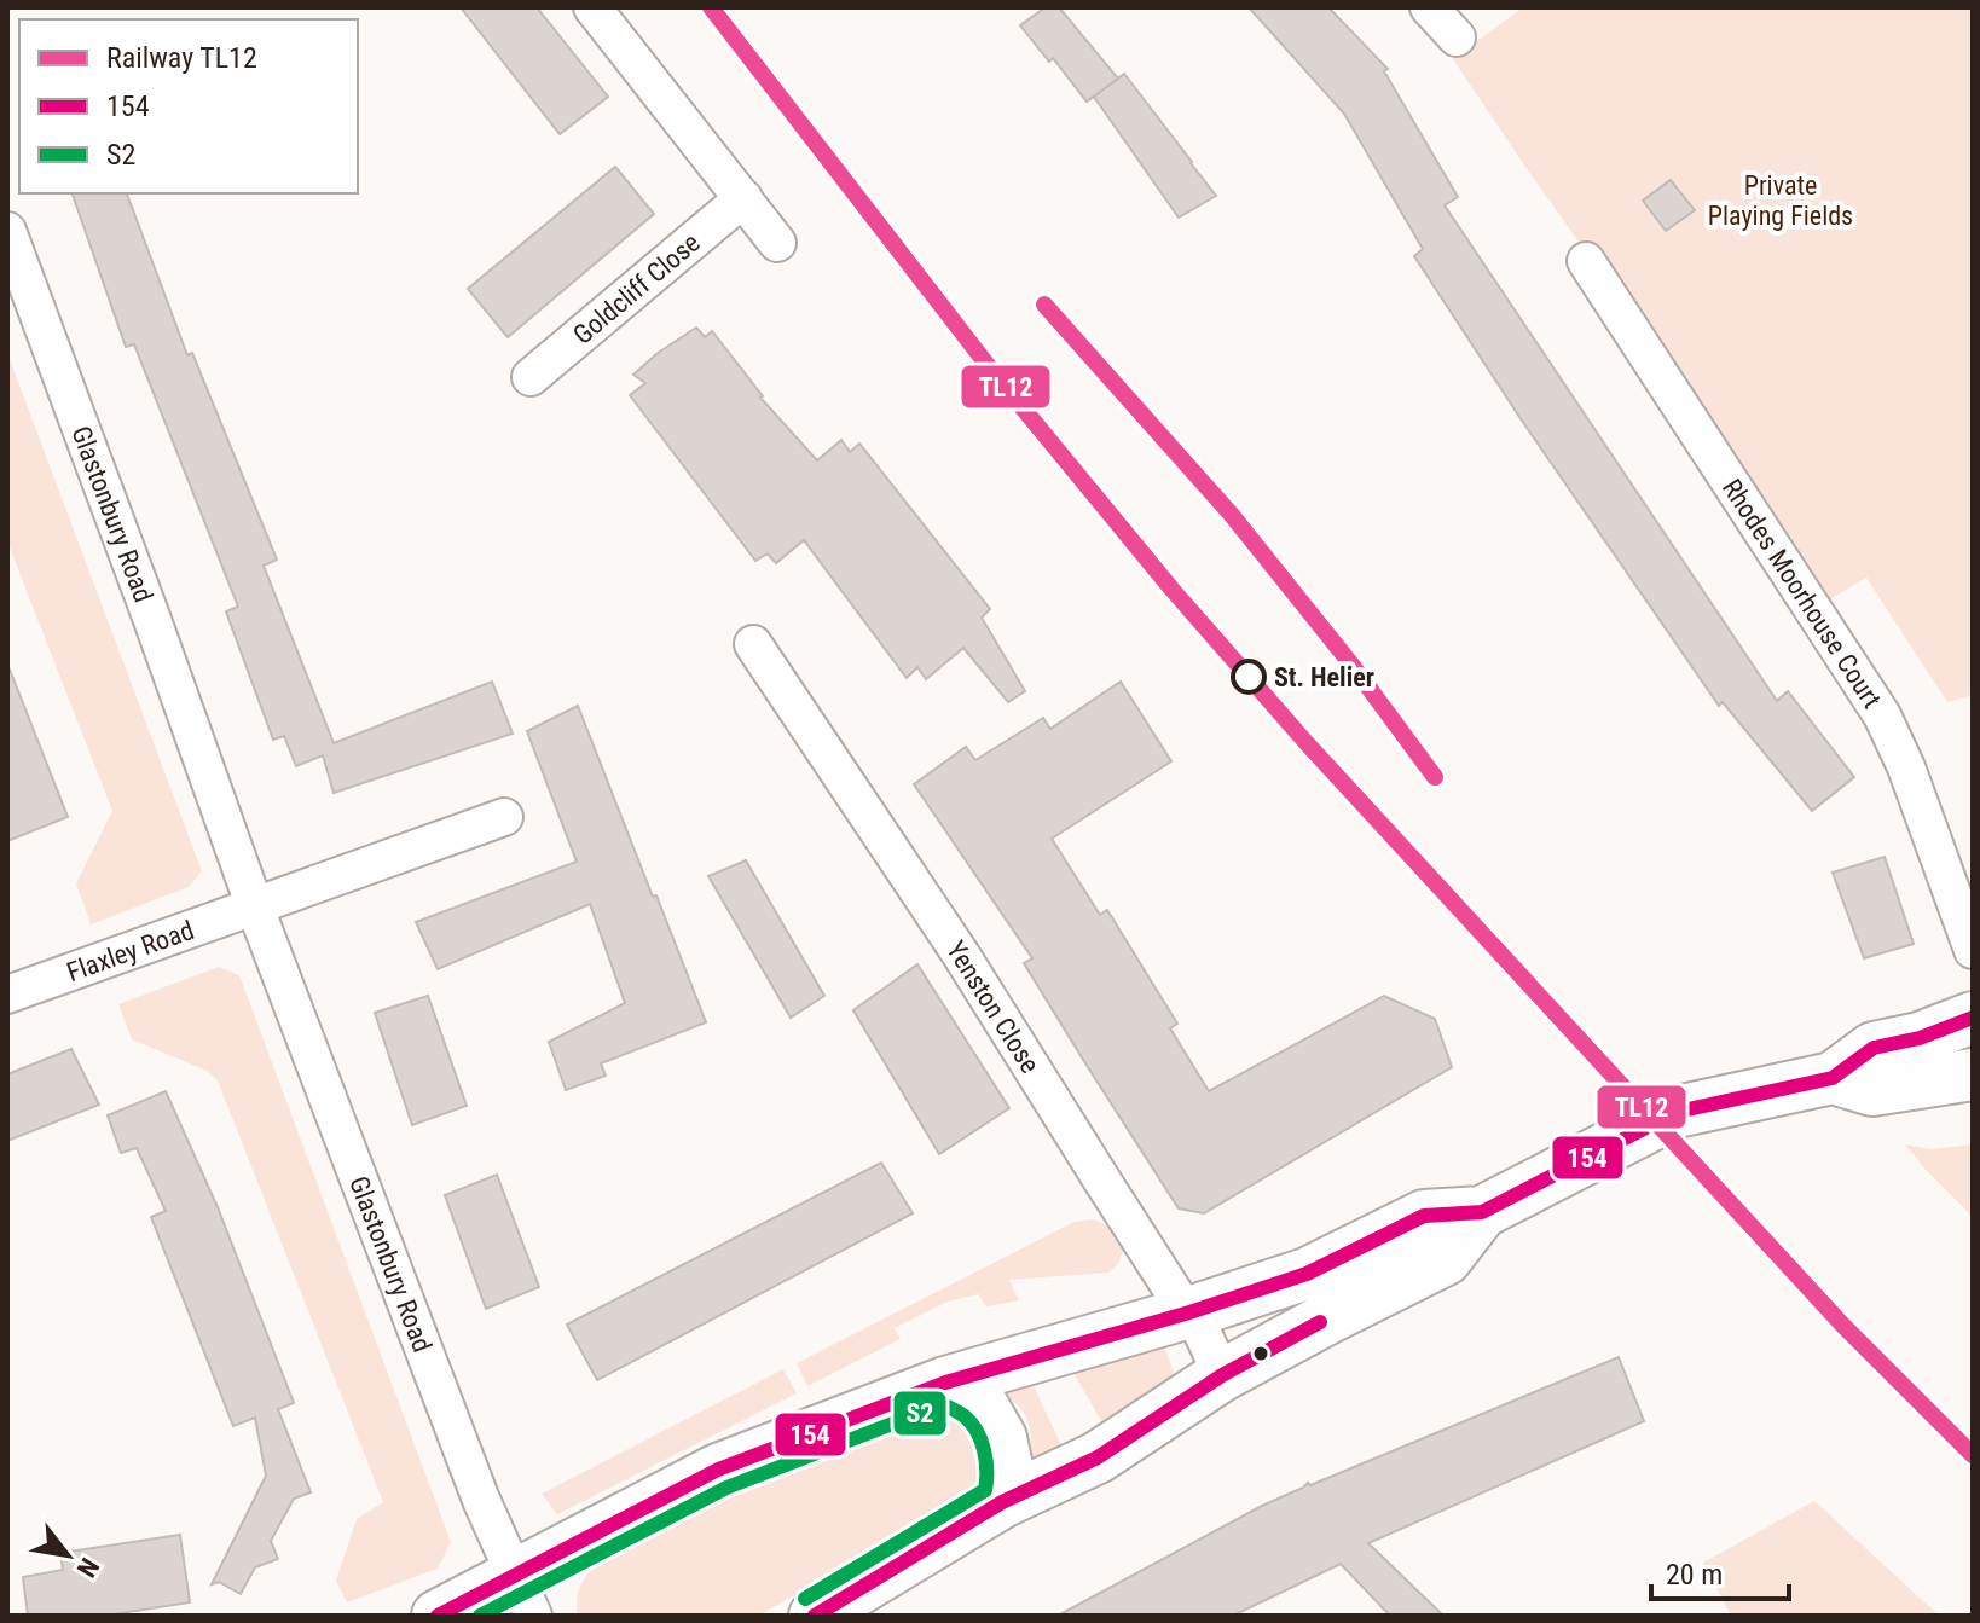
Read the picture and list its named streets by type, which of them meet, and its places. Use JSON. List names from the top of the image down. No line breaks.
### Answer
{"streets":{"street":["Goldcliff Close","Glastonbury Road","Rhodes Moorhouse Court","Flaxley Road","Yenston Close"]},"crossings":[["Glastonbury Road","Flaxley Road"]],"parks":["Private Playing Fields"],"places":["St. Helier"],"lines":["rail line TL12","transit line 154","transit line S2"],"legend":["Railway TL12","154","S2"],"scale_bar":"20 m","north":"bottom right"}
